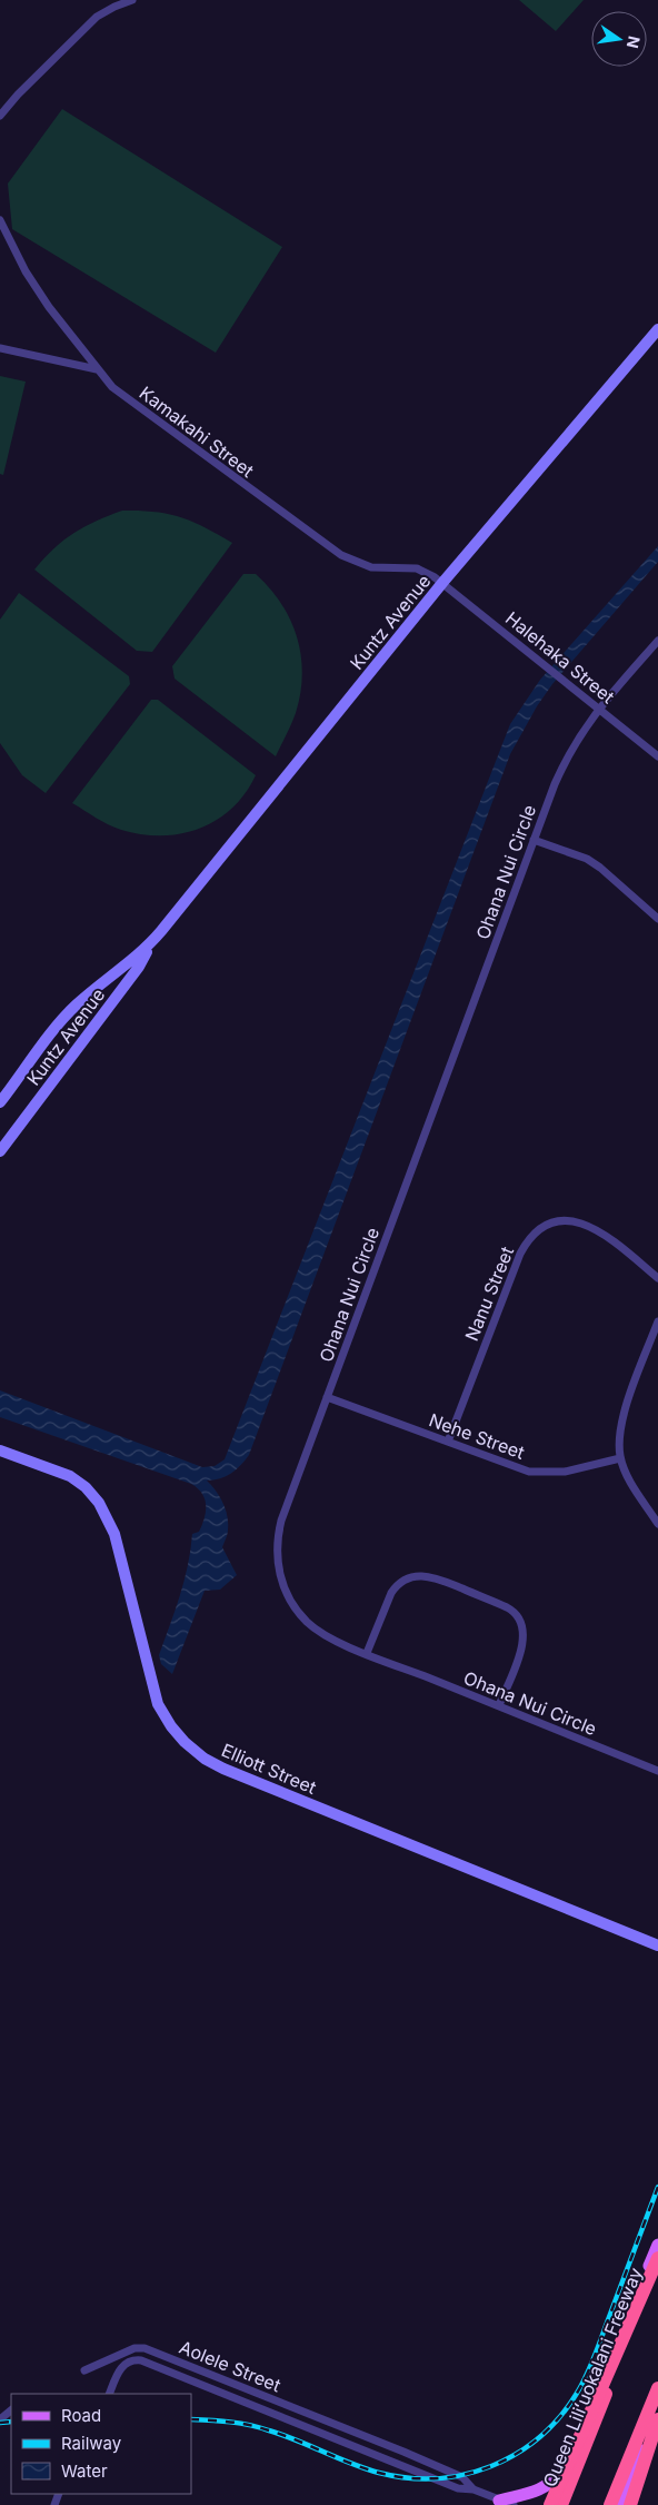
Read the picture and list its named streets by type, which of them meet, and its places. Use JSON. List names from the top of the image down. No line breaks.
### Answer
{"streets":{"highway":["Queen Liliʻuokalani Freeway"],"street":["Kamakahi Street","Kuntz Avenue","Halehaka Street","Ohana Nui Circle","Nanu Street","Nehe Street","Elliott Street","Aolele Street"]},"crossings":[["Kamakahi Street","Kuntz Avenue"],["Kamakahi Street","Halehaka Street"],["Kuntz Avenue","Halehaka Street"],["Halehaka Street","Ohana Nui Circle"],["Ohana Nui Circle","Nehe Street"],["Nanu Street","Nehe Street"]],"legend":["Road","Railway","Water"],"north":"right"}
